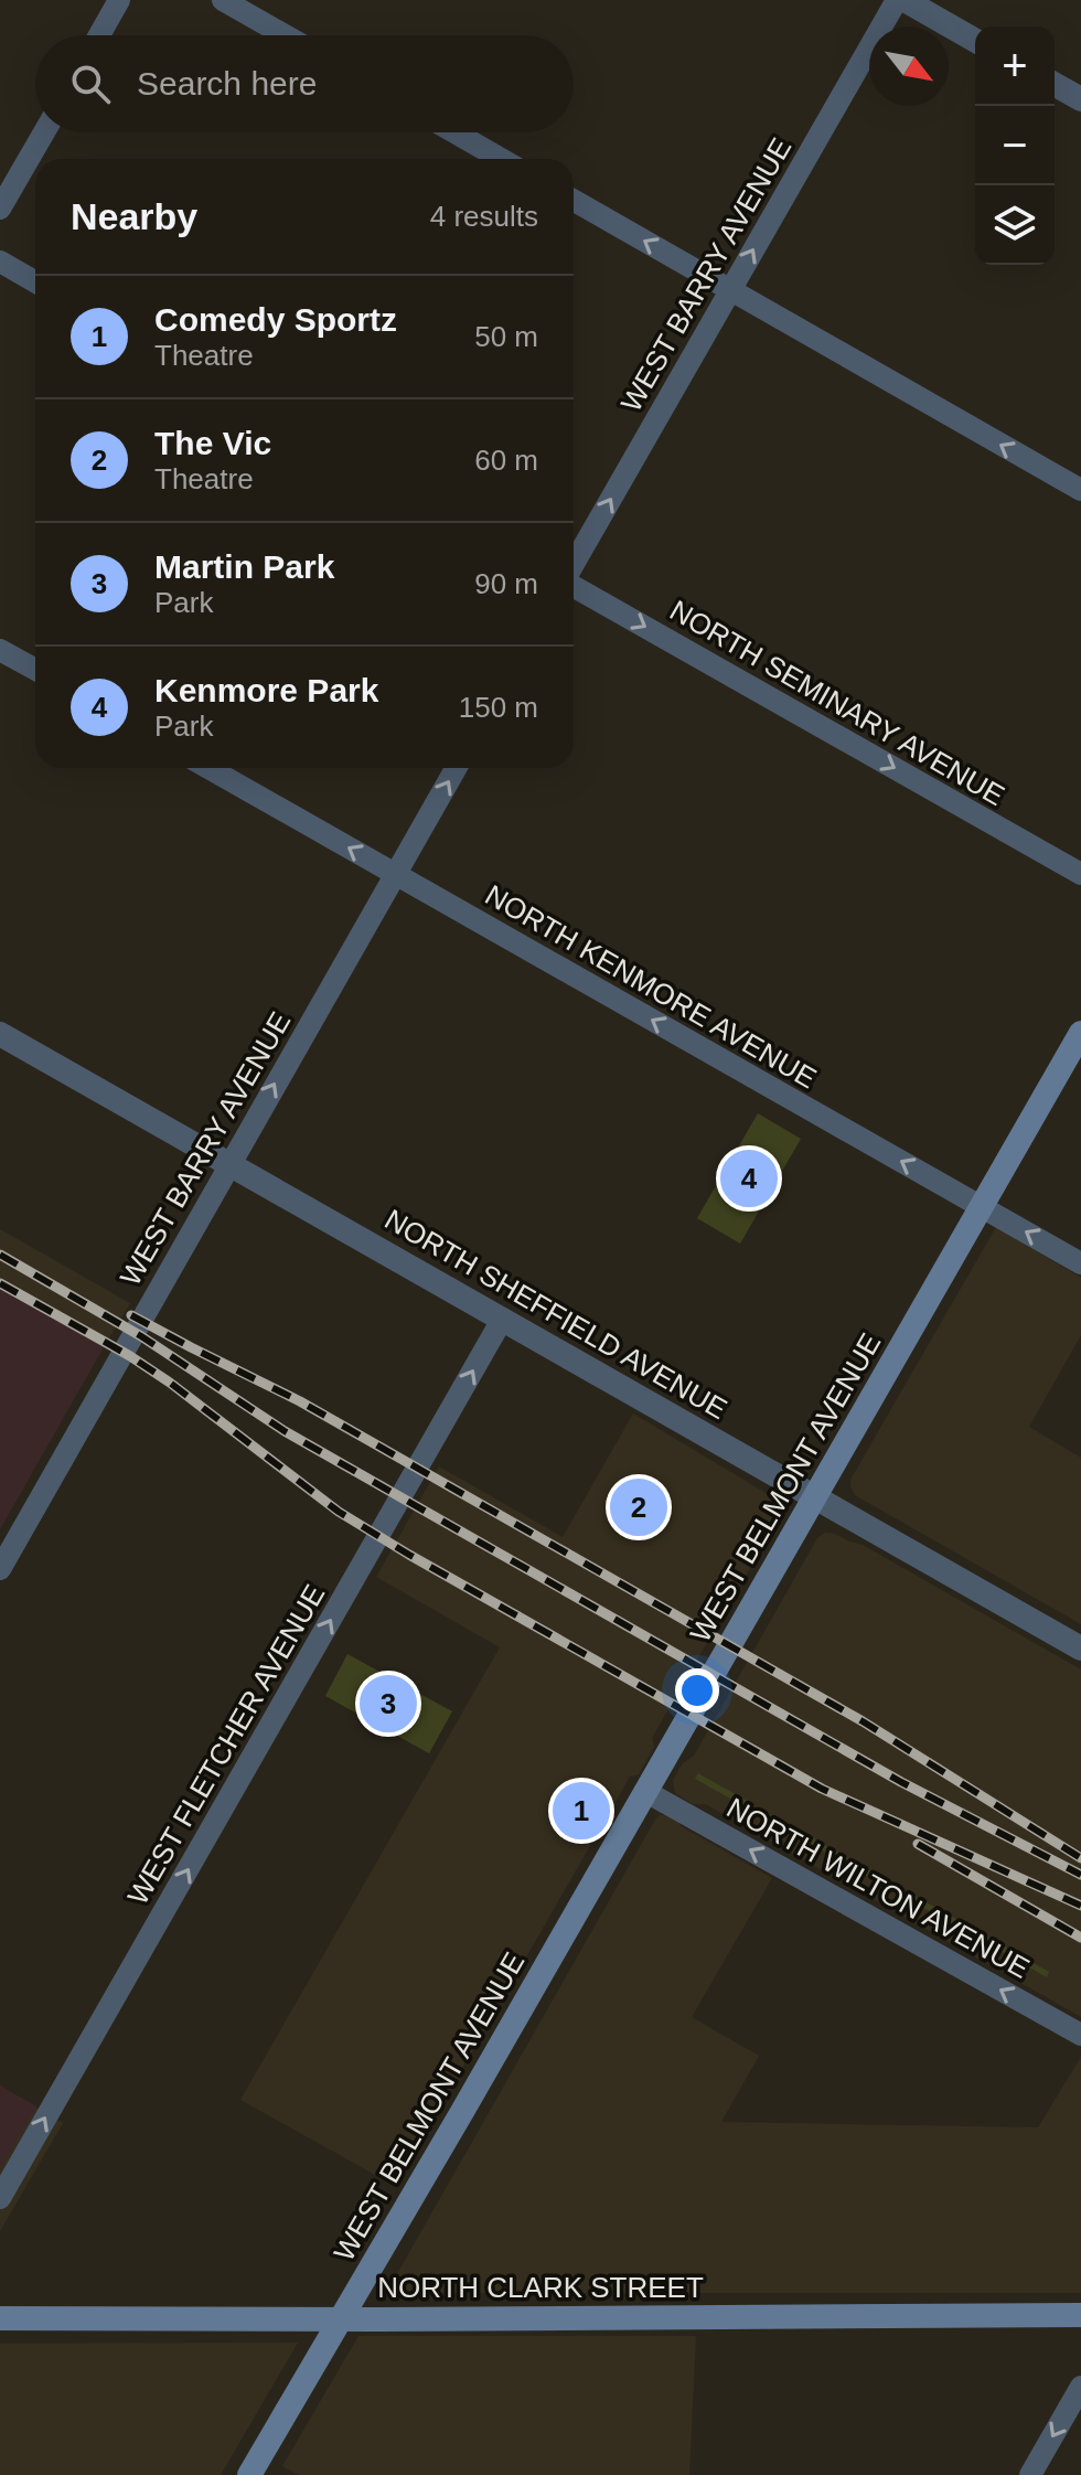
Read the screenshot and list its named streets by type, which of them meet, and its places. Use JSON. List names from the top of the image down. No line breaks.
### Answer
{"streets":{"main road":["WEST BELMONT AVENUE","NORTH CLARK STREET"],"street":["WEST BARRY AVENUE","NORTH SEMINARY AVENUE","NORTH KENMORE AVENUE","NORTH SHEFFIELD AVENUE","WEST FLETCHER AVENUE","NORTH WILTON AVENUE"]},"crossings":[["WEST BARRY AVENUE","NORTH KENMORE AVENUE"],["WEST BARRY AVENUE","NORTH SHEFFIELD AVENUE"],["NORTH KENMORE AVENUE","WEST BELMONT AVENUE"],["NORTH SHEFFIELD AVENUE","WEST BELMONT AVENUE"],["NORTH SHEFFIELD AVENUE","WEST FLETCHER AVENUE"],["WEST BELMONT AVENUE","NORTH WILTON AVENUE"],["WEST BELMONT AVENUE","NORTH CLARK STREET"]],"one_way":["WEST BARRY AVENUE","NORTH SEMINARY AVENUE","NORTH KENMORE AVENUE","WEST FLETCHER AVENUE","NORTH WILTON AVENUE"],"north":"bottom right","page":{"map_buttons":["+","−"],"search":"Search here","heading":["Nearby","4 results"],"list":[{"mark":"1","name":"Comedy Sportz","note":"Theatre","value":"50 m"},{"mark":"2","name":"The Vic","note":"Theatre","value":"60 m"},{"mark":"3","name":"Martin Park","note":"Park","value":"90 m"},{"mark":"4","name":"Kenmore Park","note":"Park","value":"150 m"}],"pins":["4","2","3","1"]}}
